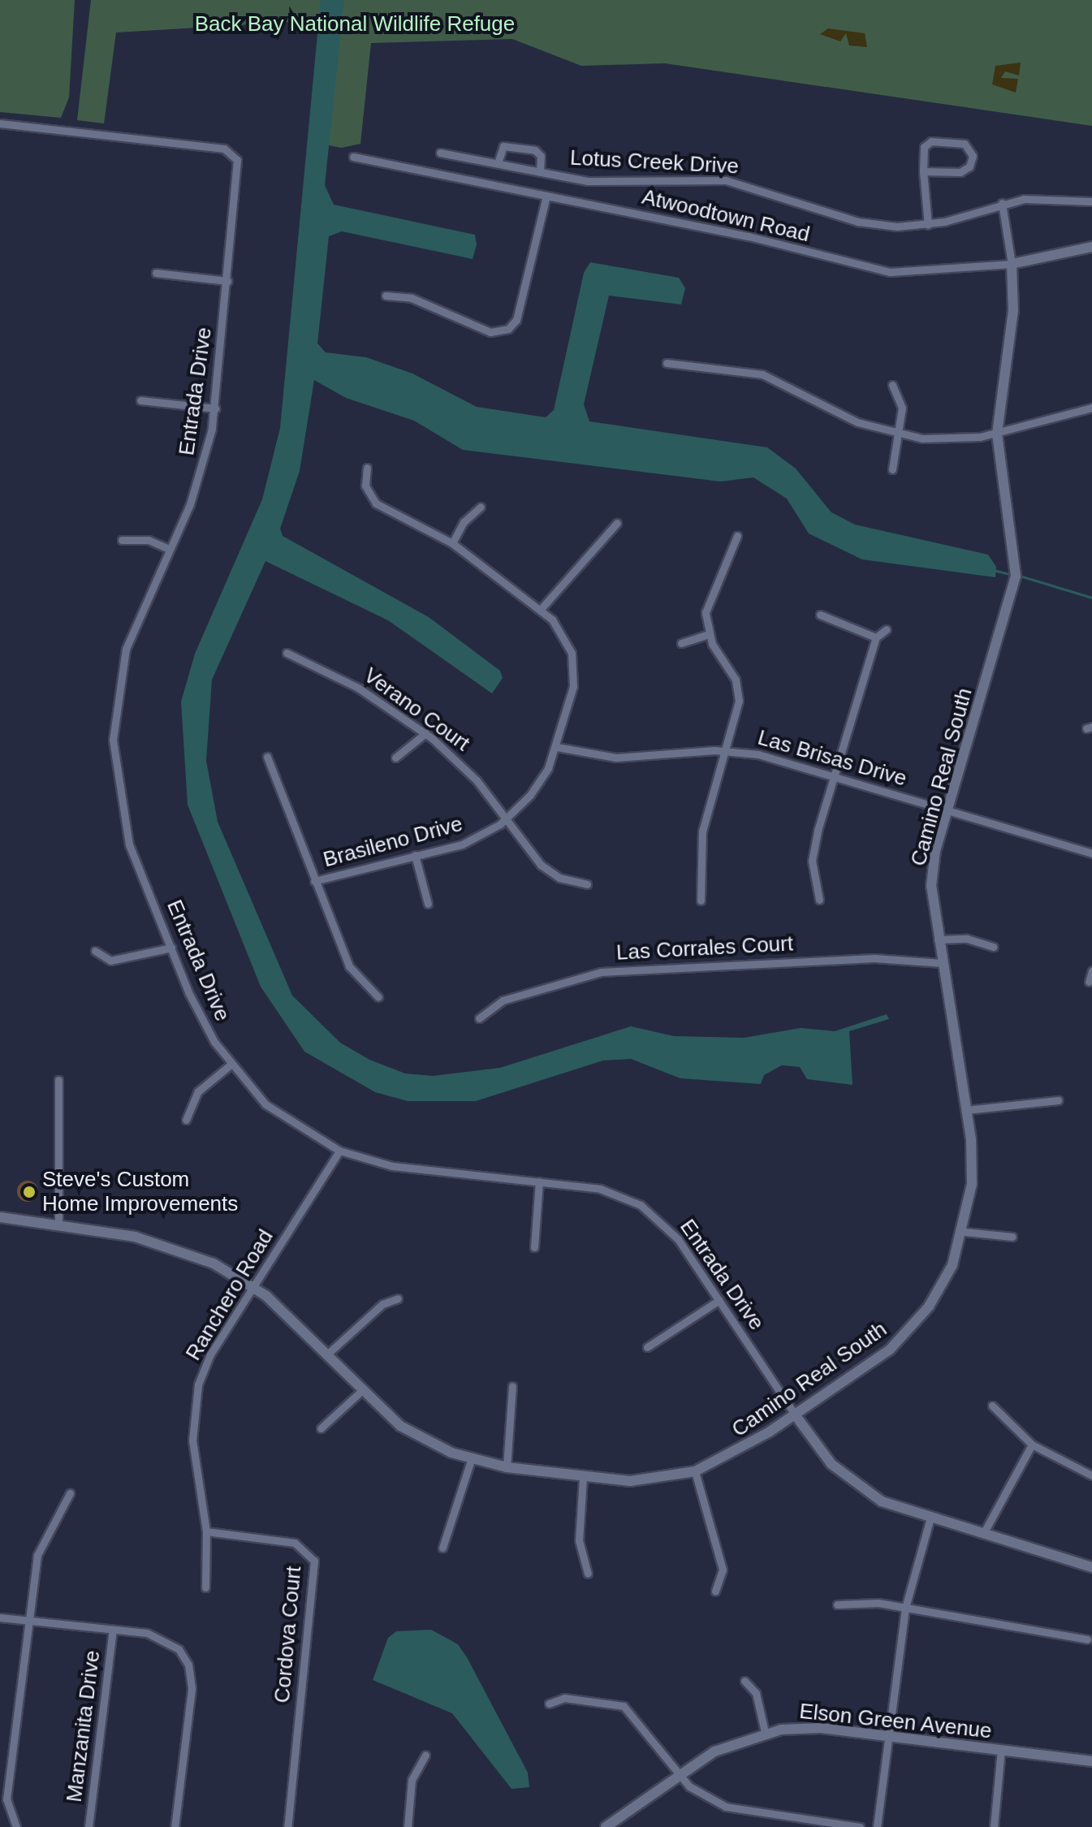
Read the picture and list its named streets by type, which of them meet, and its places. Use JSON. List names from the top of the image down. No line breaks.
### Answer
{"streets":{"street":["Lotus Creek Drive","Atwoodtown Road","Entrada Drive","Verano Court","Las Brisas Drive","Camino Real South","Brasileno Drive","Las Corrales Court","Ranchero Road","Cordova Court","Elson Green Avenue","Manzanita Drive"]},"crossings":[["Lotus Creek Drive","Camino Real South"],["Atwoodtown Road","Camino Real South"],["Entrada Drive","Camino Real South"],["Entrada Drive","Ranchero Road"],["Verano Court","Brasileno Drive"],["Las Brisas Drive","Camino Real South"],["Las Brisas Drive","Brasileno Drive"],["Camino Real South","Las Corrales Court"],["Camino Real South","Ranchero Road"],["Ranchero Road","Cordova Court"]],"parks":["Back Bay National Wildlife Refuge"],"places":["Steve's Custom Home Improvements"]}
